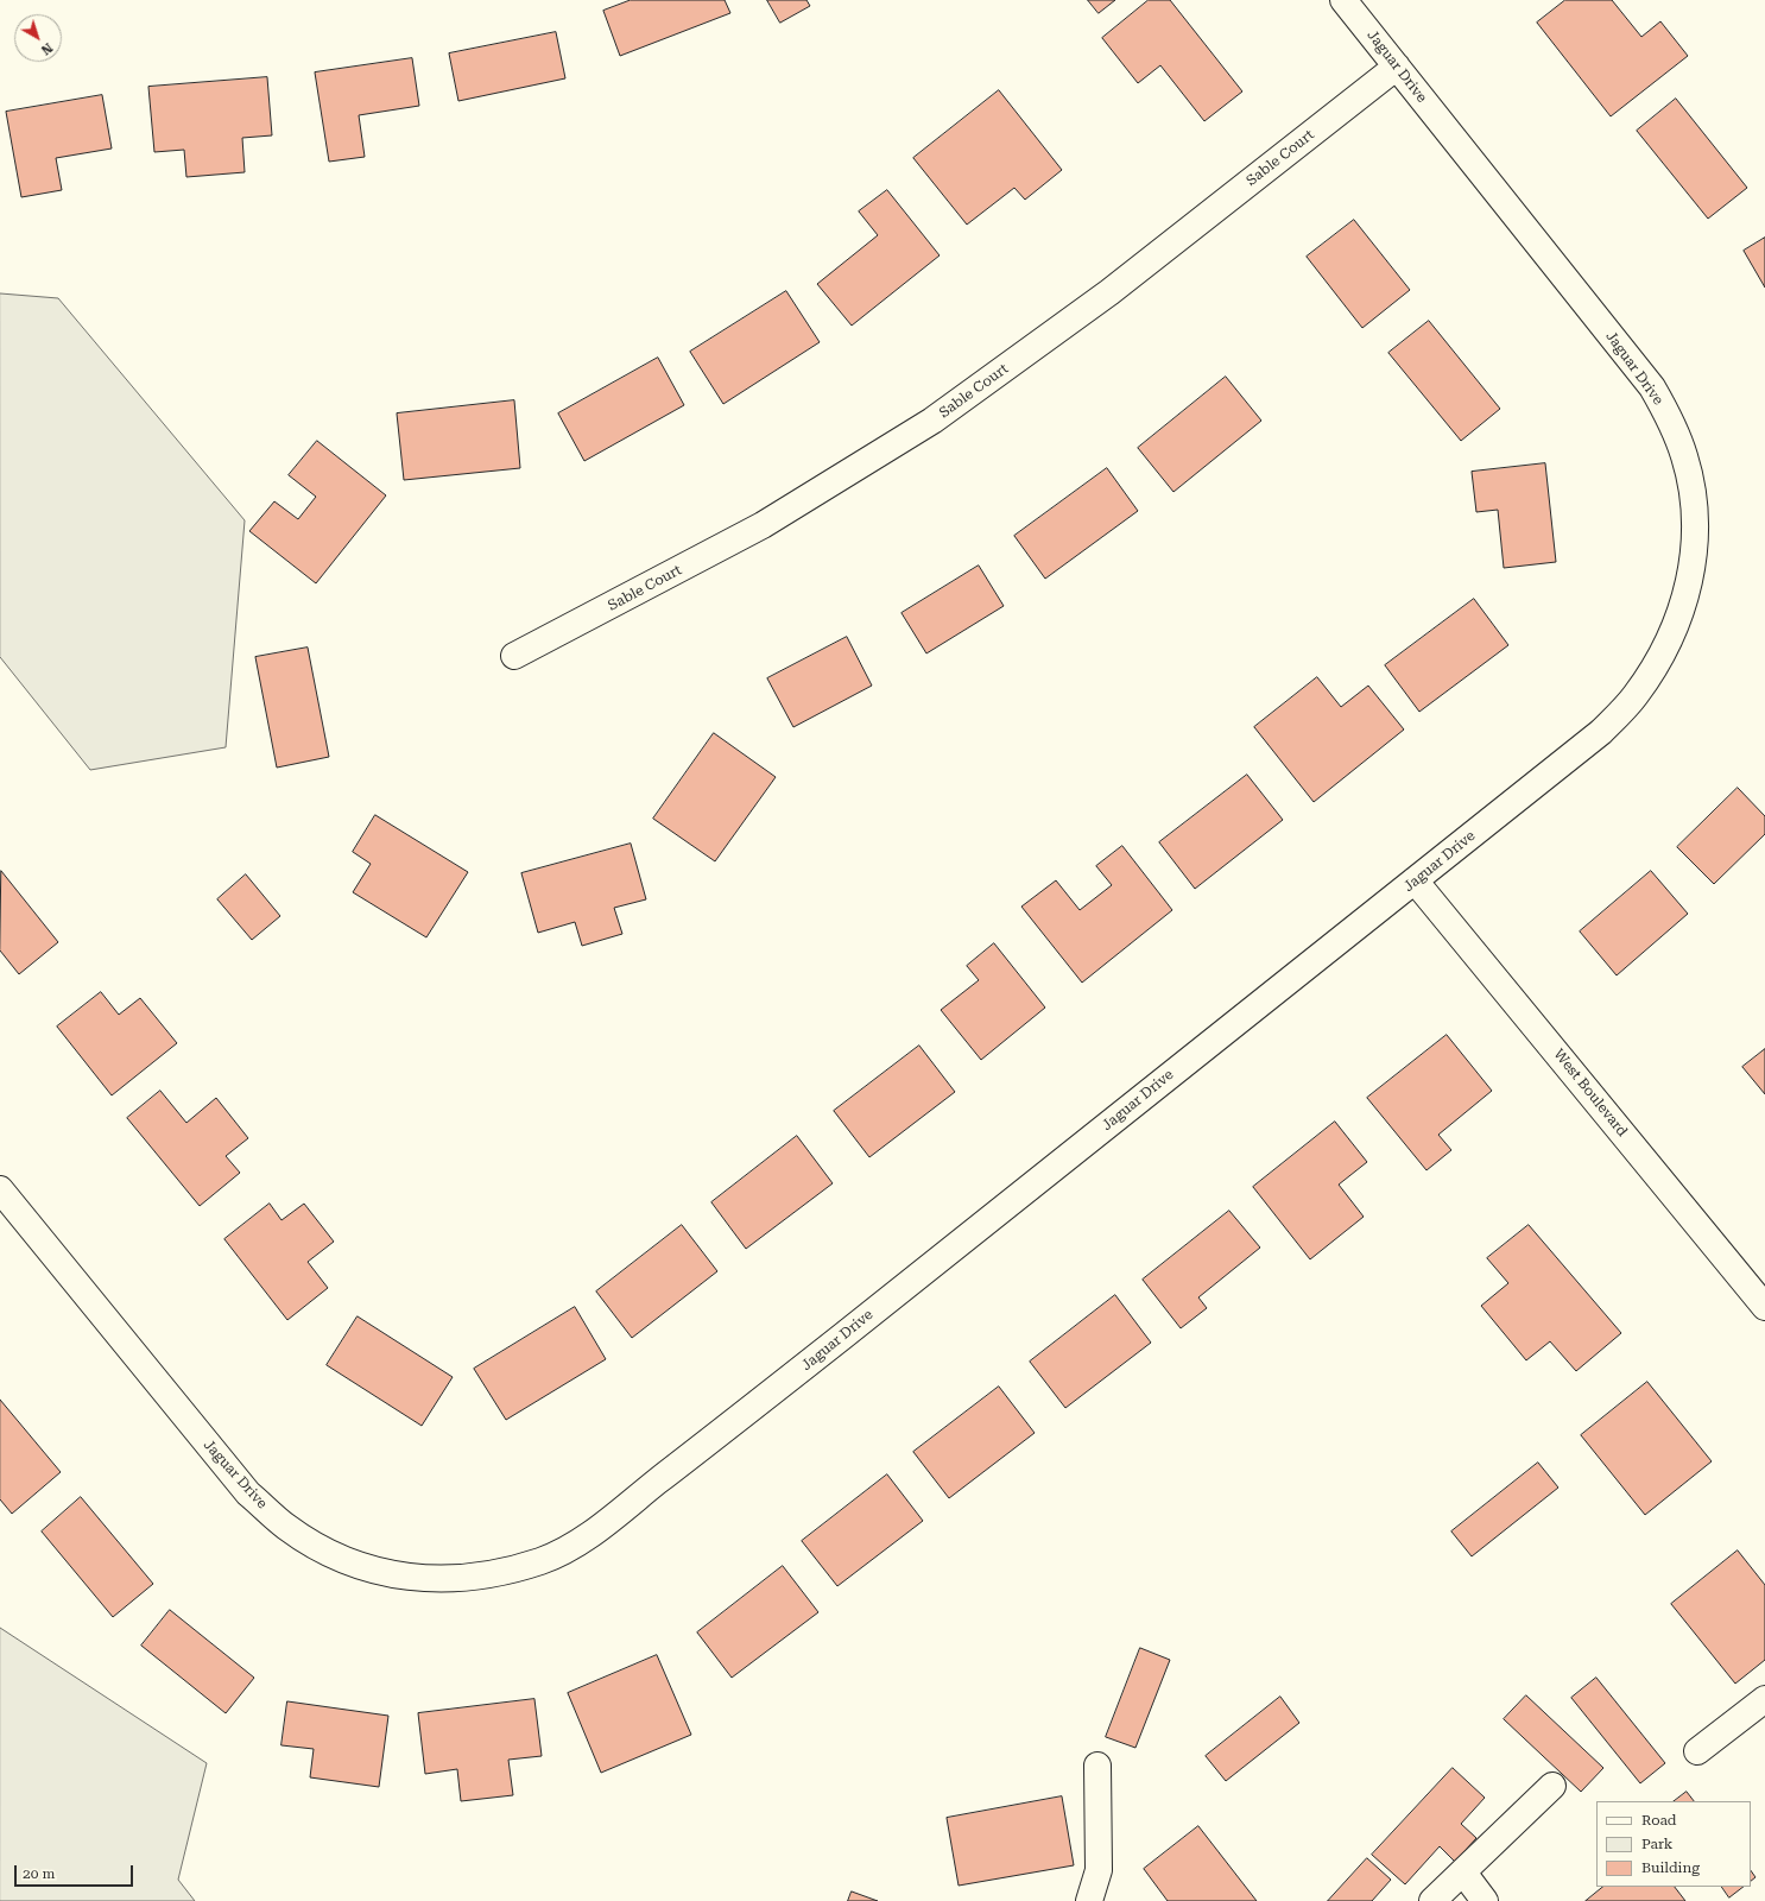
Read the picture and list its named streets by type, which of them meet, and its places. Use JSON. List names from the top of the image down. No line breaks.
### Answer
{"streets":{"street":["Jaguar Drive","Sable Court","West Boulevard"]},"crossings":[["Jaguar Drive","Sable Court"],["Jaguar Drive","West Boulevard"]],"legend":["Road","Park","Building"],"scale_bar":"20 m","north":"bottom right"}
